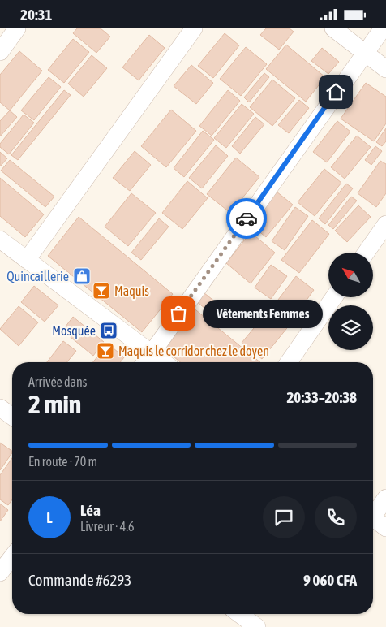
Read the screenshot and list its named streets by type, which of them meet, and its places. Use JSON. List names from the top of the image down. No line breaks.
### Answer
{"places":{"shop":["Quincaillerie"],"bar":["Maquis","Maquis le corridor chez le doyen"],"other":["Vêtements Femmes"],"bus stop":["Mosquée"]},"north":"top left","page":{"status":"20:31","bubble":"Vêtements Femmes","heading":["2 min","Arrivée dans","20:33–20:38"],"panel":["Léa","Livreur · 4.6","Commande #6293","9 060 CFA"],"bar":"En route · 70 m","round":"L"}}
